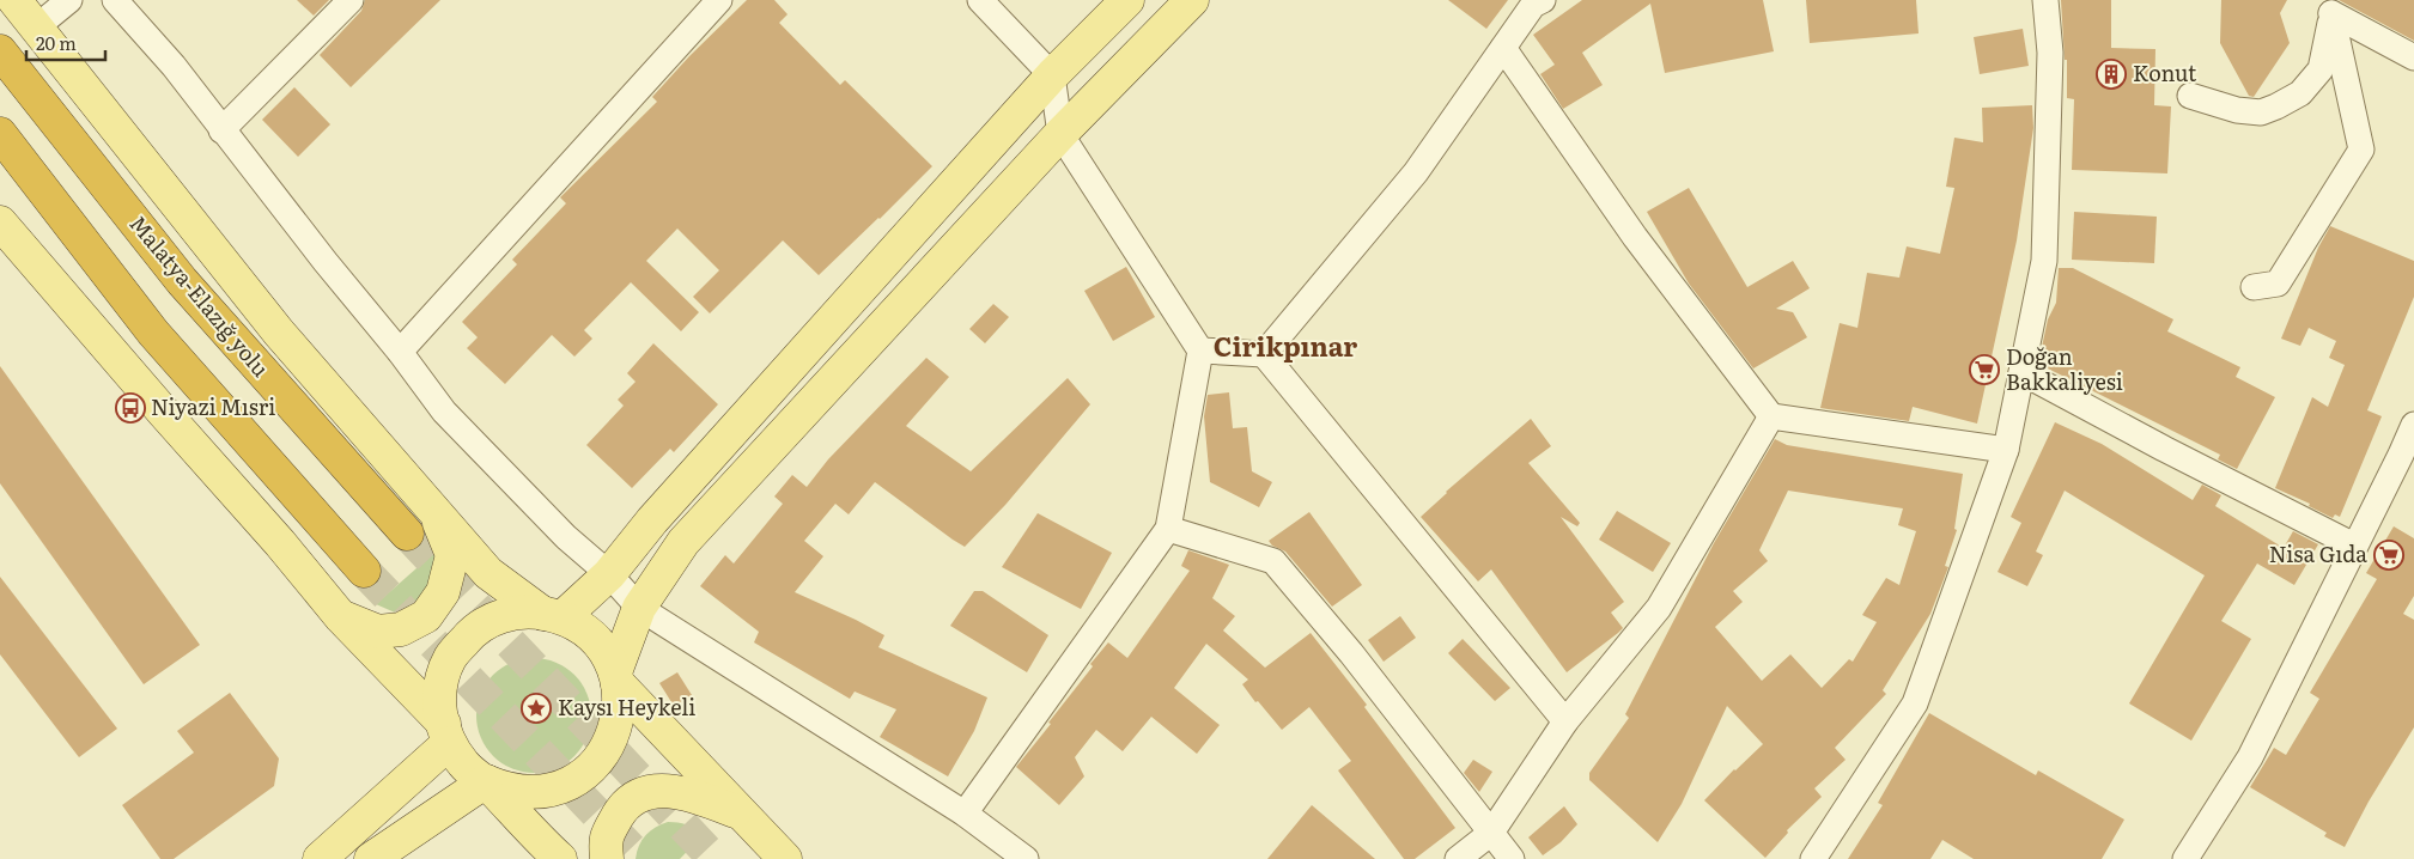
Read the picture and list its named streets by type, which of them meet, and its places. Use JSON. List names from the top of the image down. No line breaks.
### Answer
{"streets":{"highway":["Malatya-Elazığ yolu"]},"districts":["Cirikpınar"],"places":{"building":["Konut"],"supermarket":["Doğan Bakkaliyesi","Nisa Gıda"],"bus stop":["Niyazi Mısri"],"place":["Kaysı Heykeli"]},"scale_bar":"20 m"}
